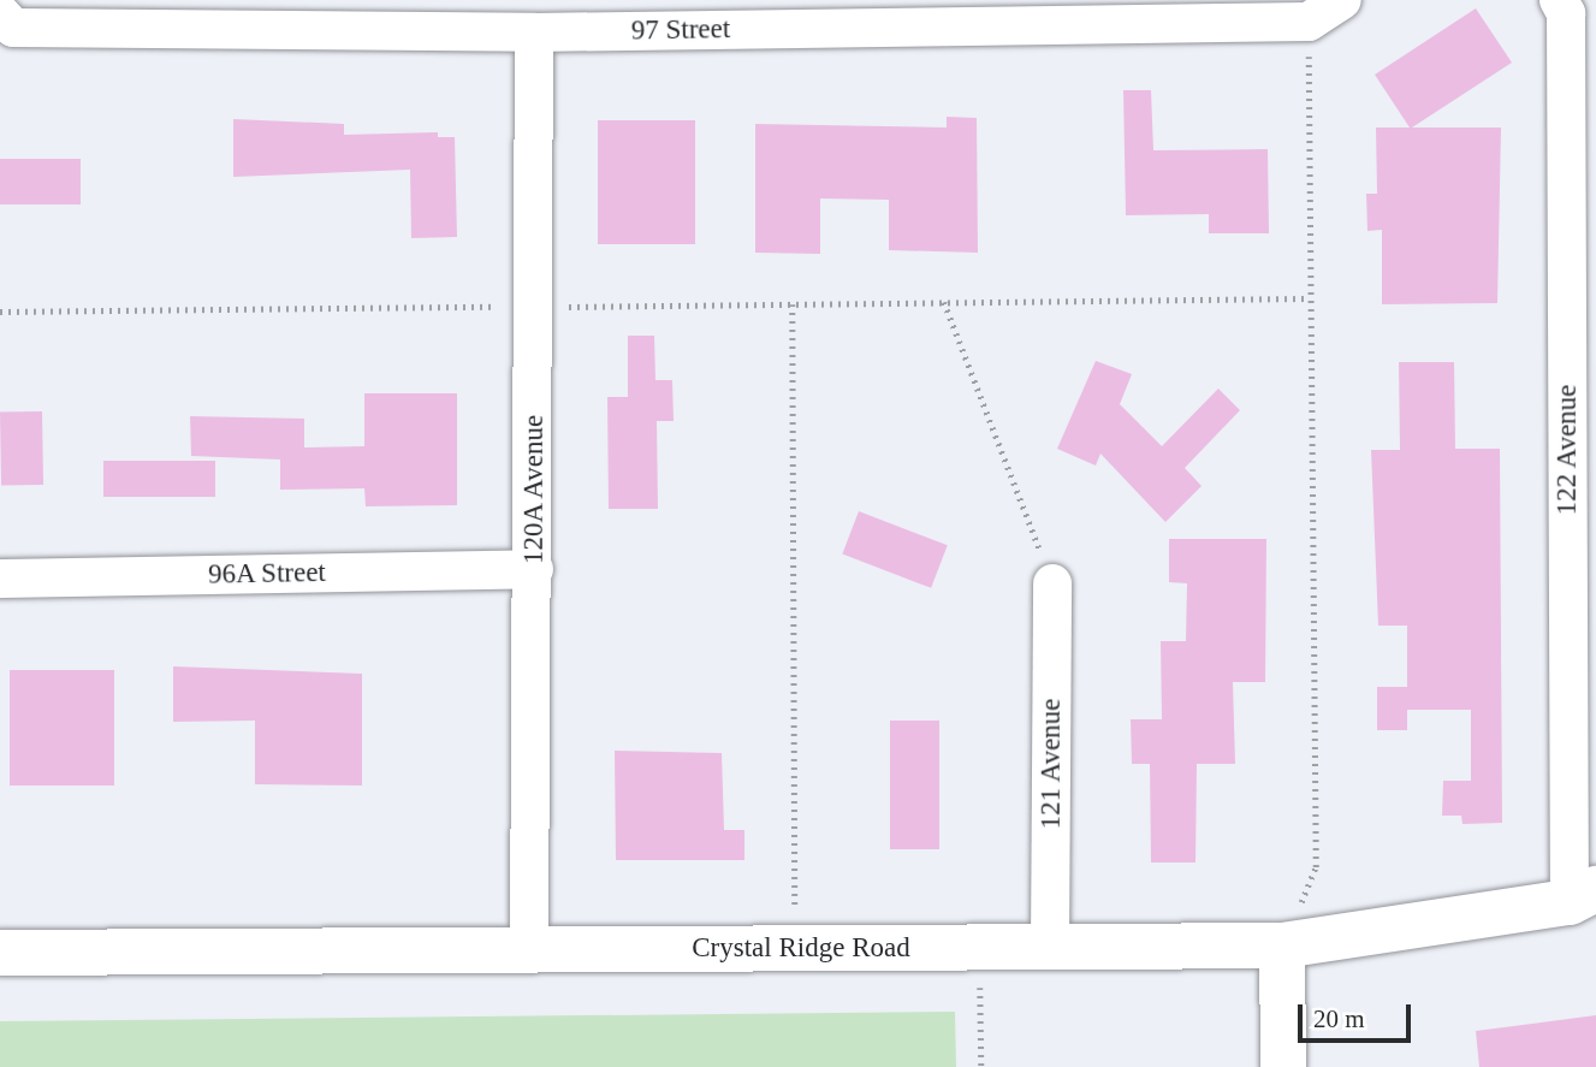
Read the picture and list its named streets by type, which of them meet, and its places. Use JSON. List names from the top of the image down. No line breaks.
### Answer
{"streets":{"street":["97 Street","122 Avenue","120A Avenue","96A Street","121 Avenue","Crystal Ridge Road"]},"crossings":[["97 Street","120A Avenue"],["122 Avenue","Crystal Ridge Road"],["120A Avenue","96A Street"],["120A Avenue","Crystal Ridge Road"],["121 Avenue","Crystal Ridge Road"]],"scale_bar":"20 m"}
